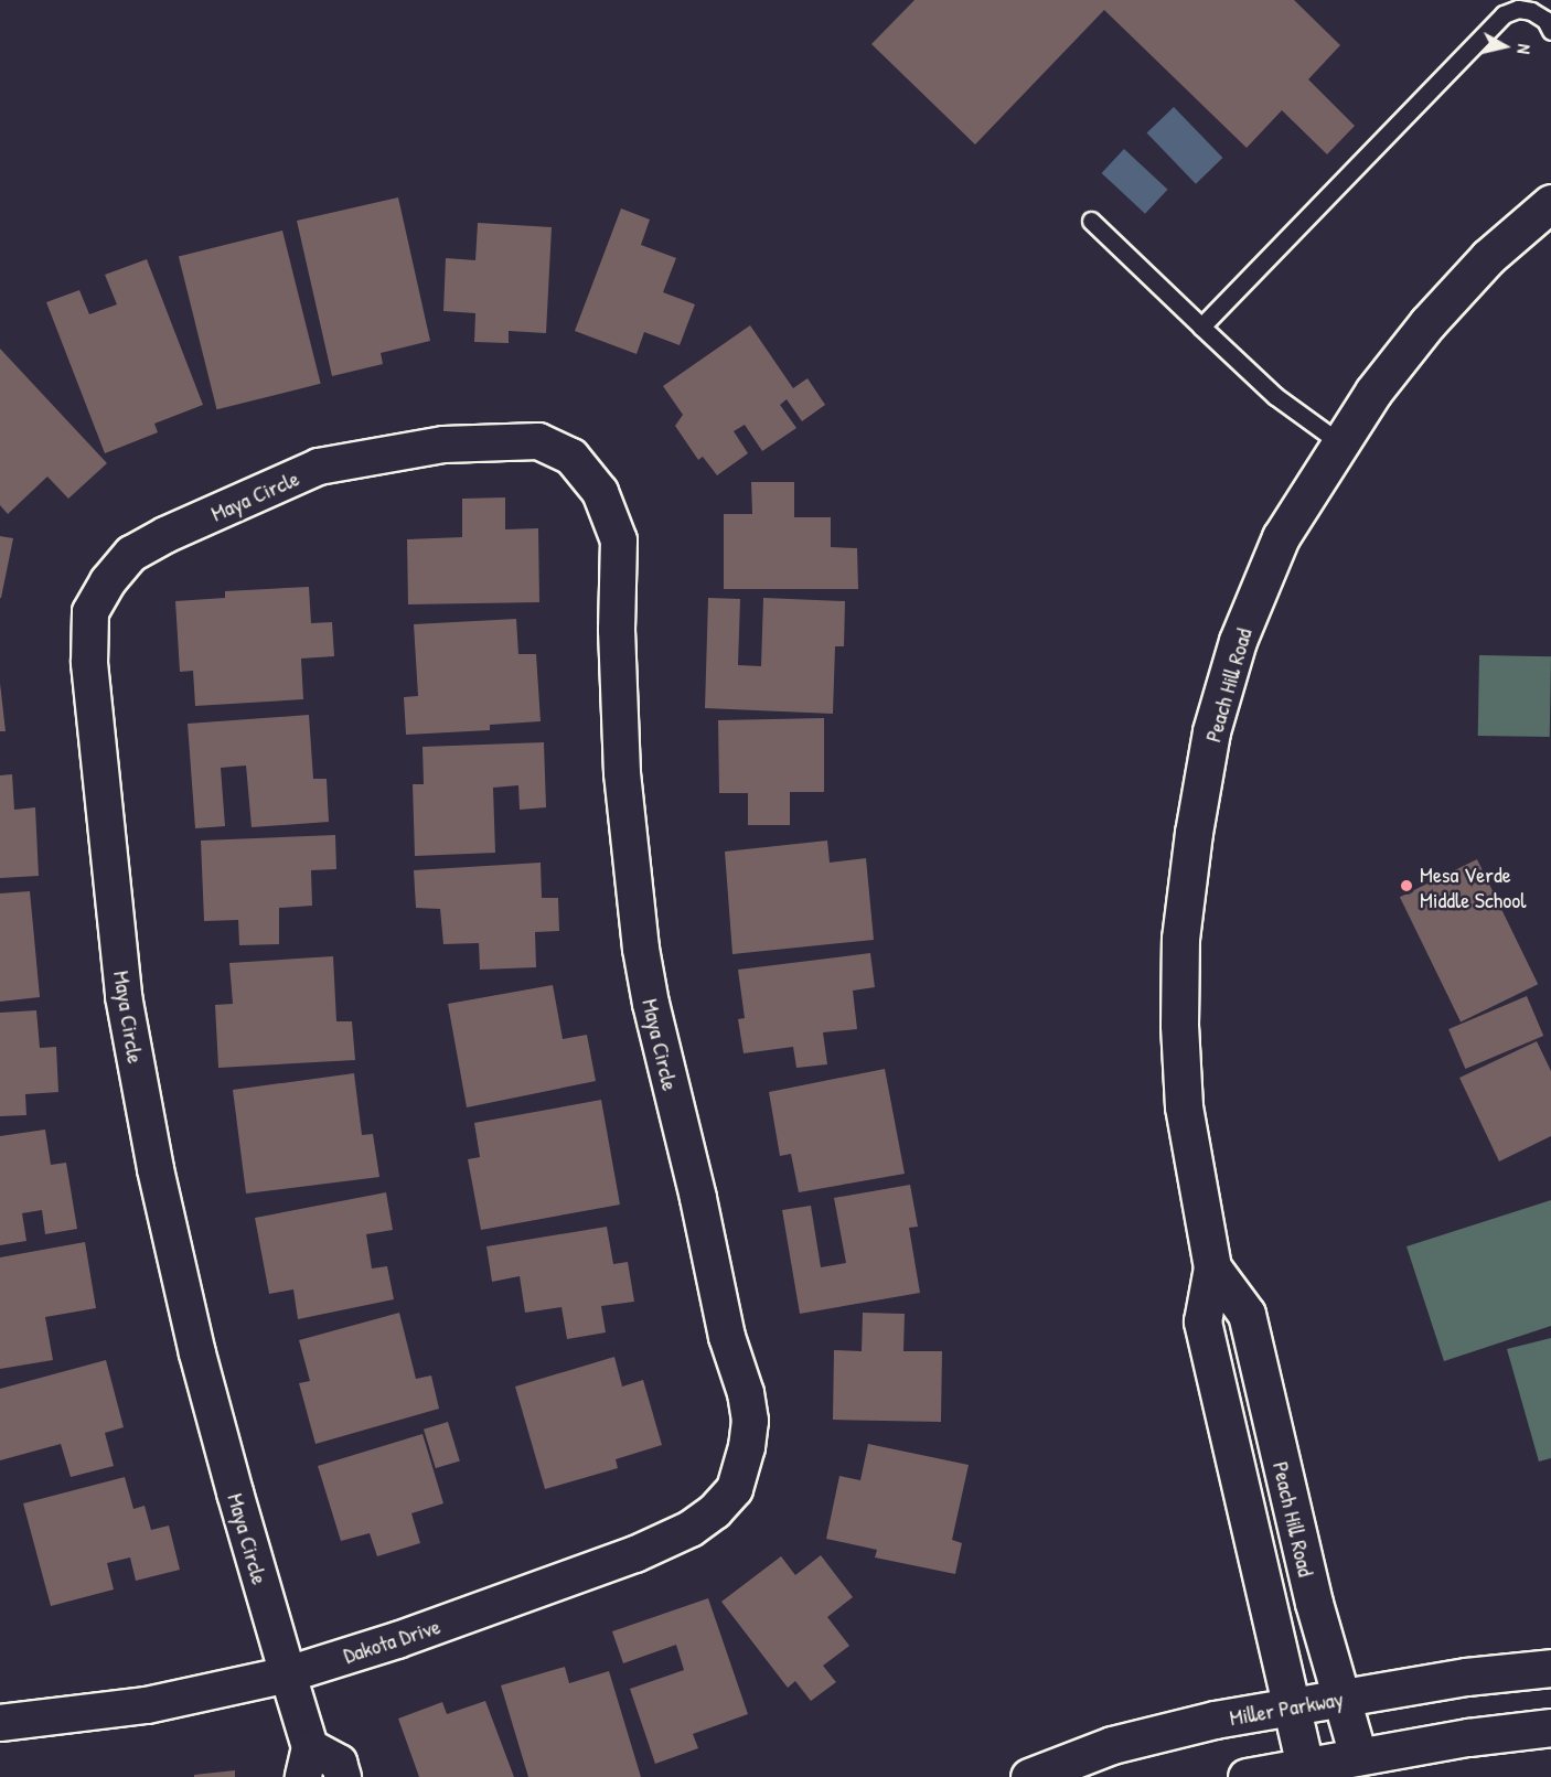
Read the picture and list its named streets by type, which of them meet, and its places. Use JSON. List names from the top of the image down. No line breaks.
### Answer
{"streets":{"street":["Maya Circle","Peach Hill Road","Dakota Drive","Miller Parkway"]},"crossings":[["Maya Circle","Dakota Drive"],["Peach Hill Road","Miller Parkway"]],"places":["Mesa Verde Middle School"],"north":"right"}
